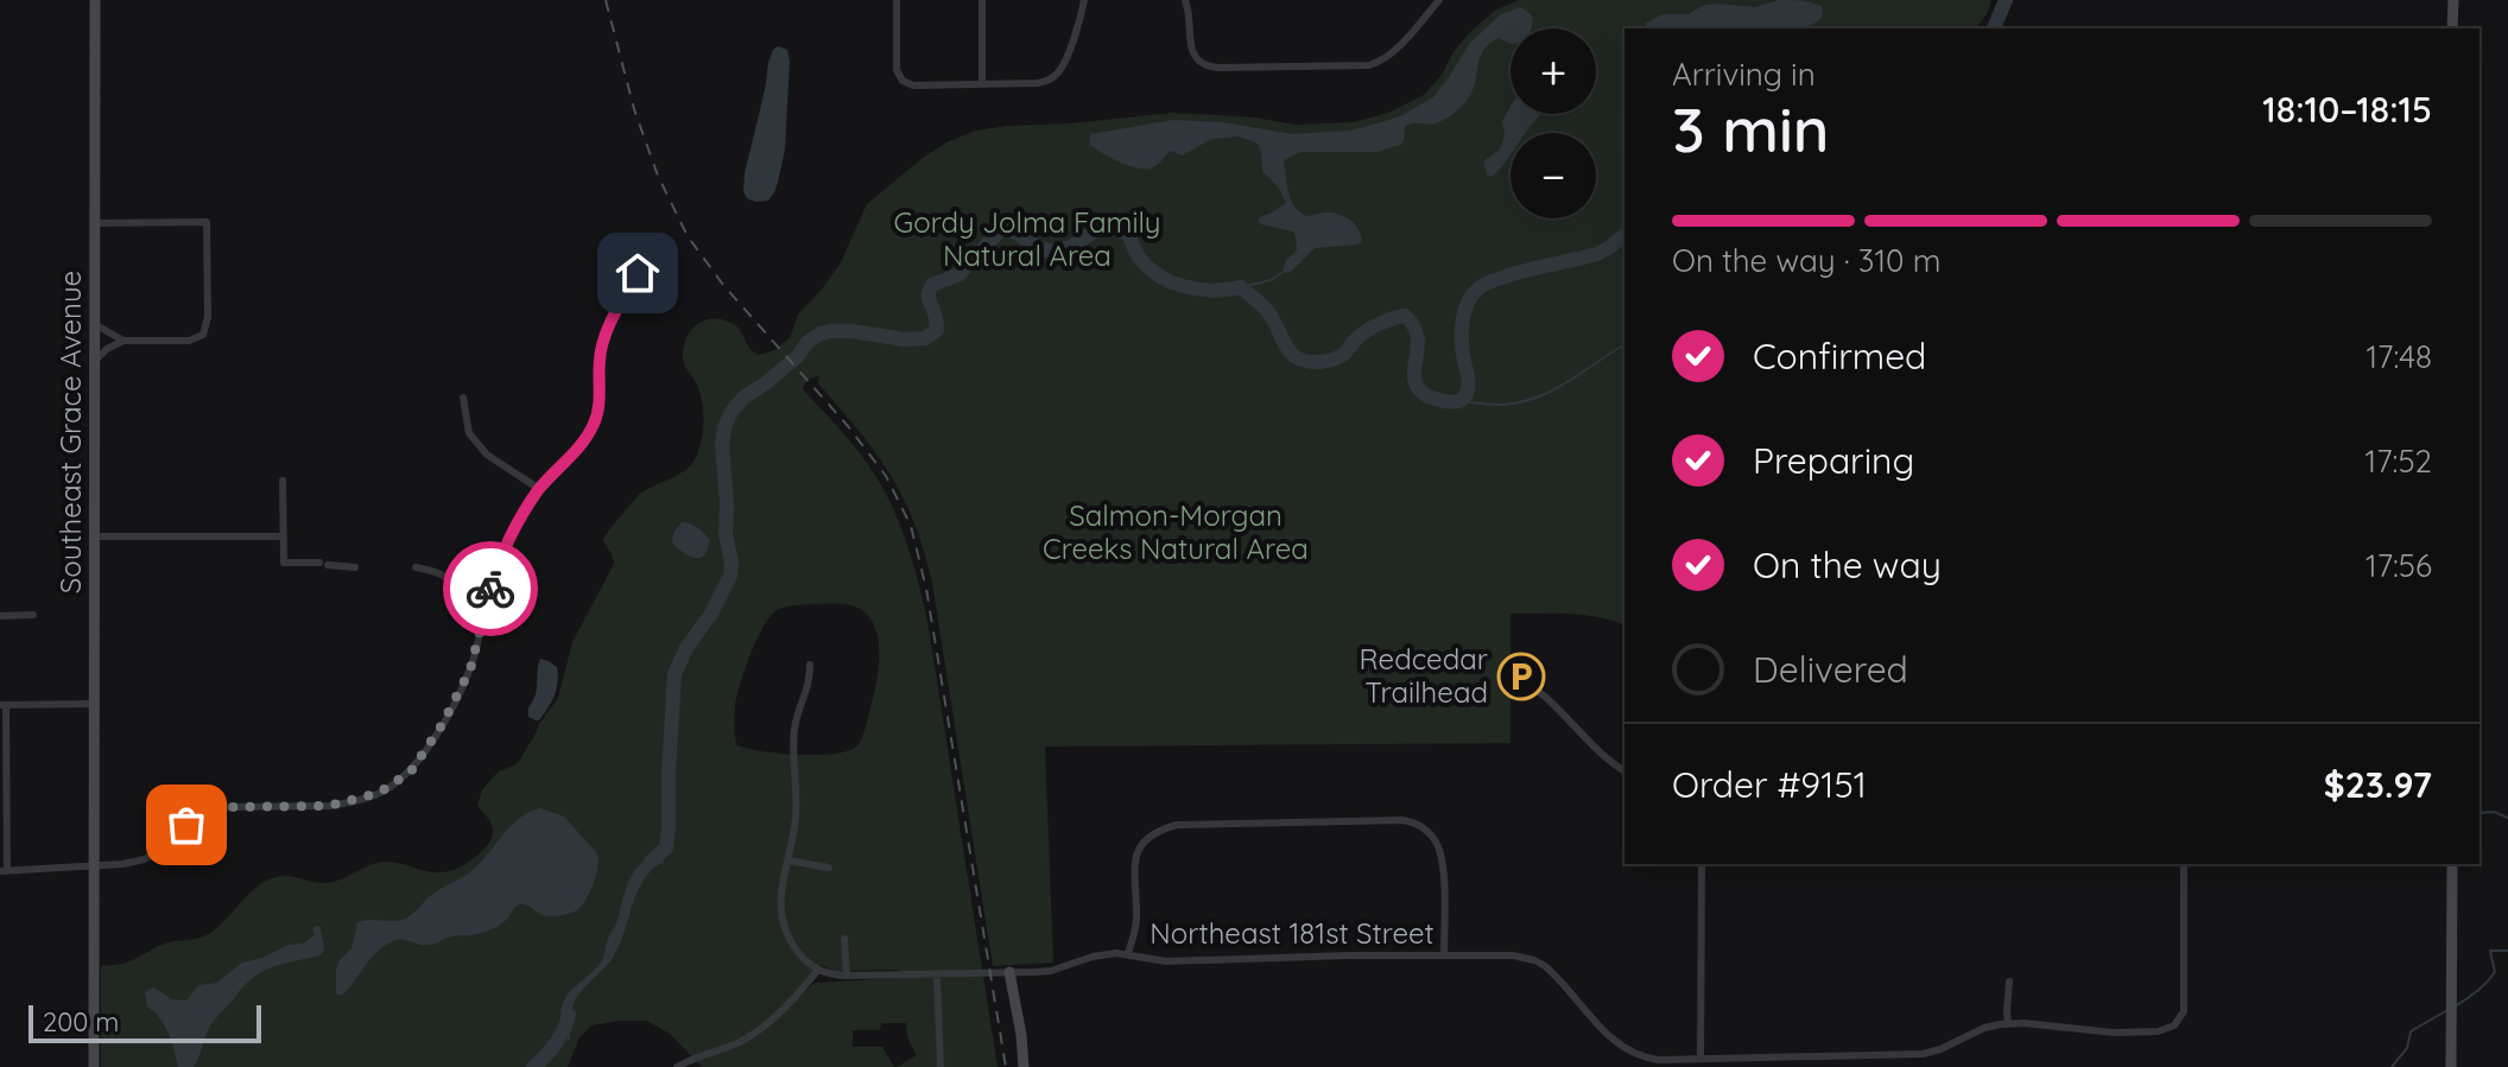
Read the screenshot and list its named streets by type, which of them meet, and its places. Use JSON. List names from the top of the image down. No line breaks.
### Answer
{"streets":{"street":["Southeast Grace Avenue","Northeast 181st Street"]},"parks":["Gordy Jolma Family Natural Area","Salmon-Morgan Creeks Natural Area"],"places":{"parking":["Redcedar Trailhead"]},"scale_bar":"200 m","page":{"map_buttons":["+","−"],"heading":["3 min","Arriving in","18:10–18:15"],"panel":["Order #9151","$23.97"],"bar":"On the way · 310 m","list":[["Confirmed","17:48"],["Preparing","17:52"],["On the way","17:56"],"Delivered"],"scale":"200 m"}}
